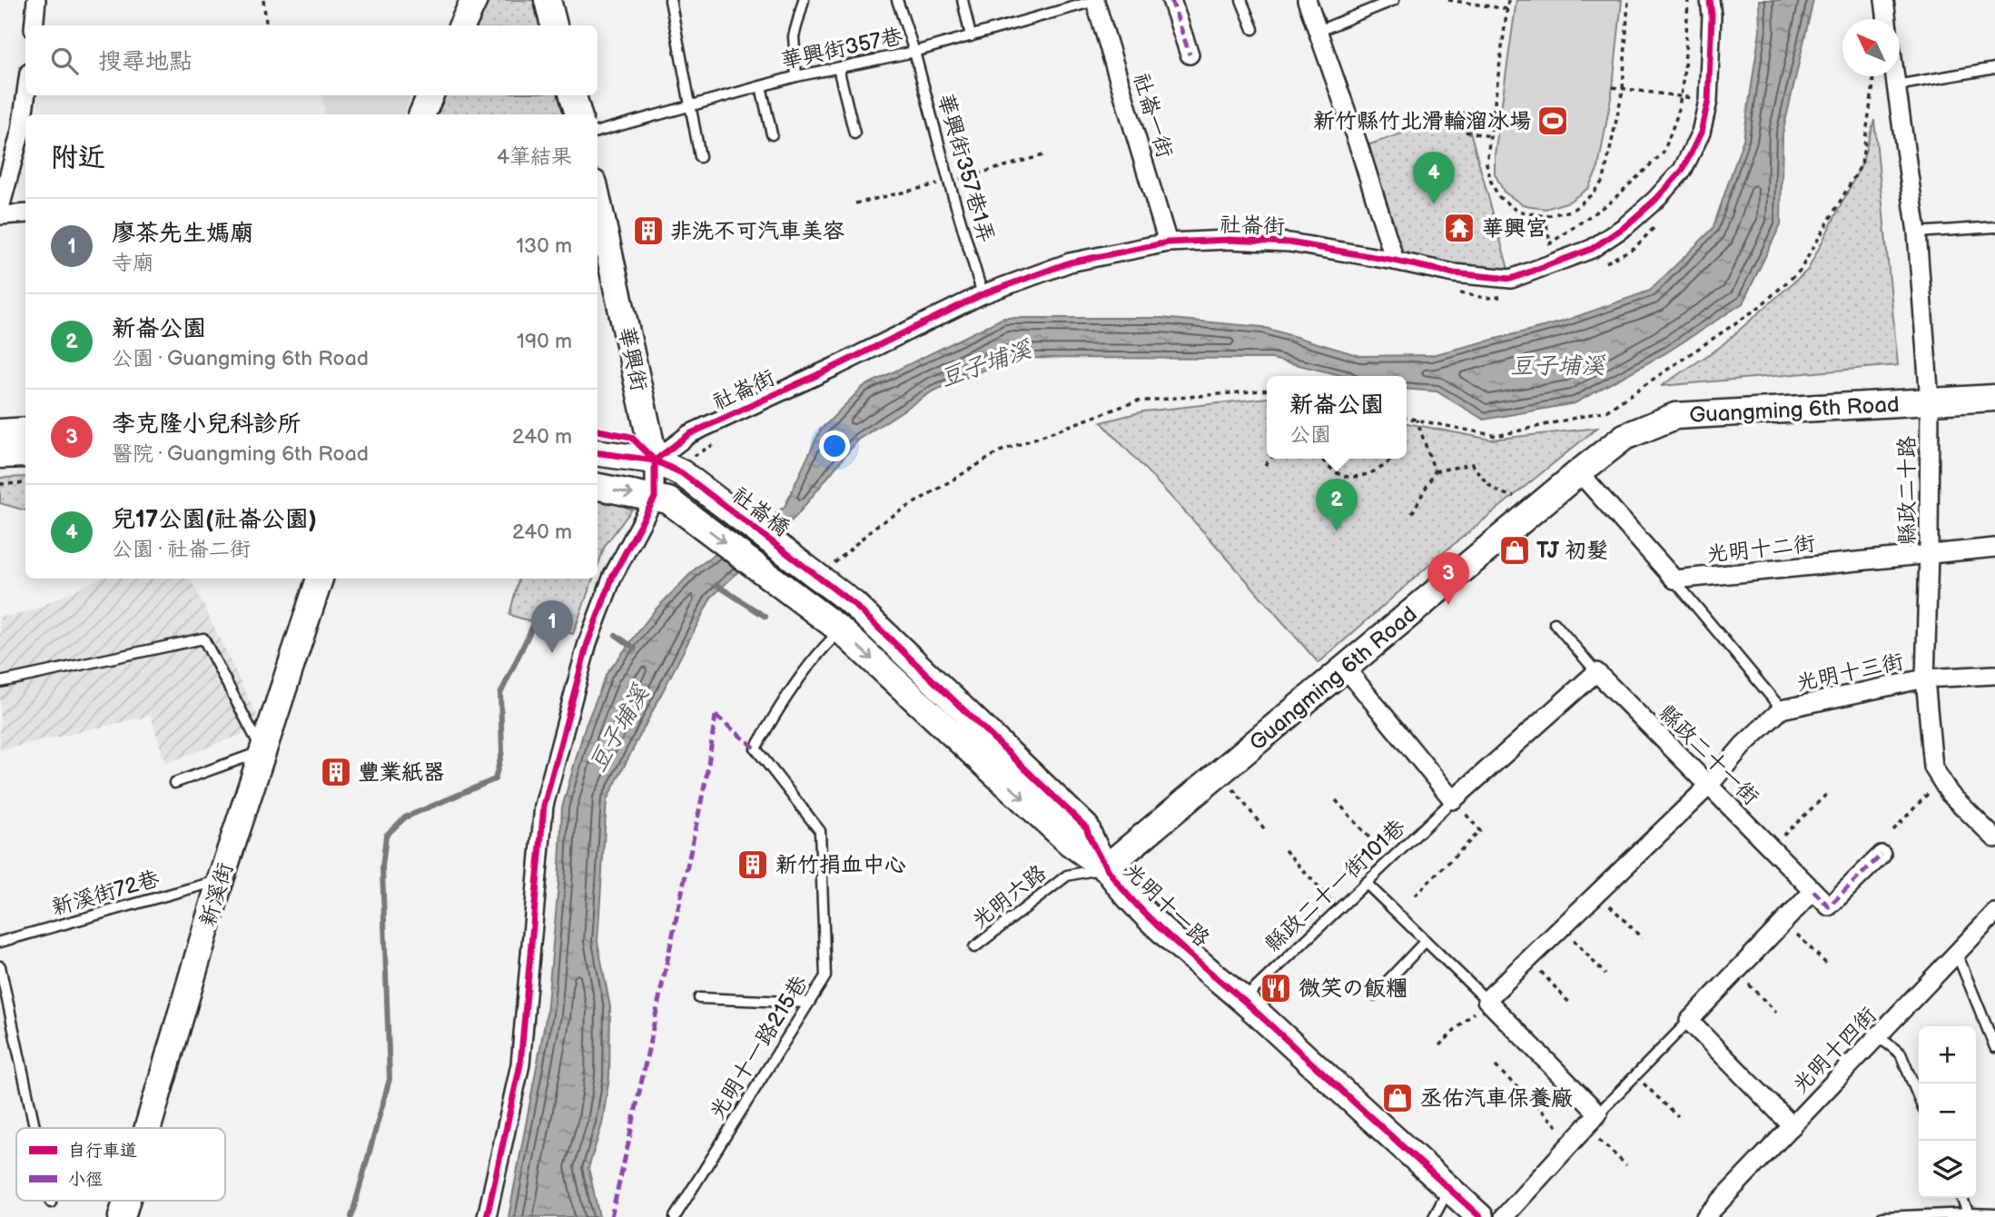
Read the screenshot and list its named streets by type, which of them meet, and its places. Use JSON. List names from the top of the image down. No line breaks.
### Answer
{"streets":{"street":["社崙一街","社崙街","華興街","Guangming 6th Road","縣政二十路","社崙橋","光明十二街","光明十三街","縣政二十一街","新溪街","光明十一路","光明十四街"],"lane":["華興街357巷","華興街357巷1弄","縣政二十一街101巷","新溪街72巷","光明六路","光明十一路215巷"]},"crossings":[["華興街357巷","社崙一街"],["華興街357巷","華興街357巷1弄"],["社崙一街","社崙街"],["華興街357巷1弄","社崙街"],["社崙街","華興街"],["社崙街","社崙橋"],["華興街","社崙橋"],["Guangming 6th Road","縣政二十路"],["Guangming 6th Road","光明六路"],["Guangming 6th Road","光明十一路"],["縣政二十路","光明十二街"],["縣政二十路","光明十三街"],["社崙橋","光明十一路"],["光明十三街","縣政二十一街"],["縣政二十一街101巷","光明十一路"],["新溪街72巷","新溪街"],["光明六路","光明十一路"],["光明十一路","光明十一路215巷"]],"water":["豆子埔溪"],"places":{"sports":["新竹縣竹北滑輪溜冰場"],"temple":["華興宮"],"building":["非洗不可汽車美容","豐業紙器","新竹捐血中心"],"shop":["TJ 初髮","丞佑汽車保養廠"],"restaurant":["微笑の飯糰"]},"legend":["自行車道","小徑"],"north":"top left","page":{"search":"搜尋地點","heading":["附近","4筆結果"],"pins":["4","2","3","1"],"list":[{"mark":"1","name":"廖茶先生媽廟","note":"寺廟","value":"130 m"},{"mark":"2","name":"新崙公園","note":"公園 · Guangming 6th Road","value":"190 m"},{"mark":"3","name":"李克隆小兒科診所","note":"醫院 · Guangming 6th Road","value":"240 m"},{"mark":"4","name":"兒17公園(社崙公園)","note":"公園 · 社崙二街","value":"240 m"}],"popup":["新崙公園","公園"],"map_buttons":["+","−"]}}
